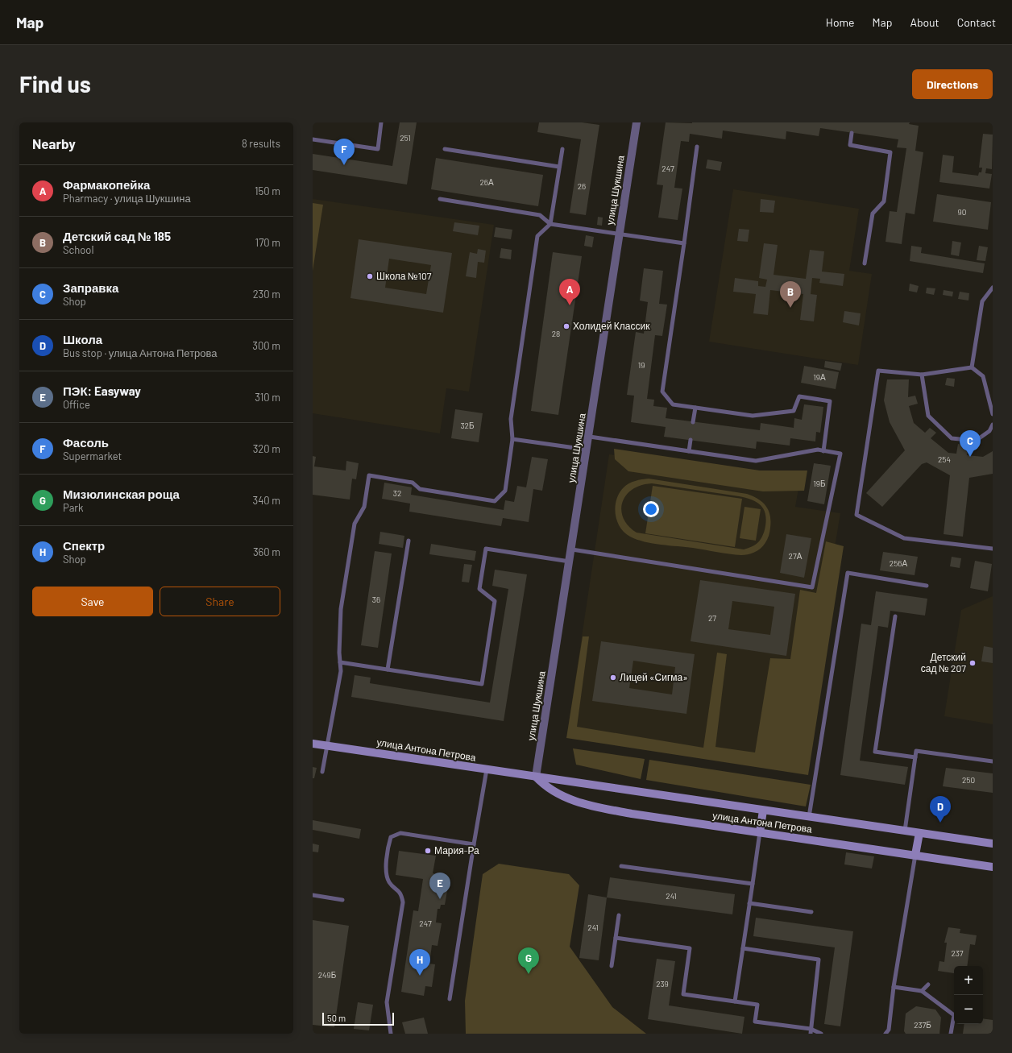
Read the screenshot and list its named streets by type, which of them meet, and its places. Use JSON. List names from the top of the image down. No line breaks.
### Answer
{"streets":{"street":["улица Шукшина","улица Антона Петрова"]},"crossings":[["улица Шукшина","улица Антона Петрова"]],"places":["Школа №107","Холидей Классик","Детский сад № 207","Лицей «Сигма»","Мария-Ра"],"house_numbers":["251","247","26А","26","90","28","19","19А","32Б","254","19Б","32","27А","256А","36","27","250","241","247","241","237","249Б","239","237Б"],"scale_bar":"50 m","page":{"header":"Map","nav":["Home","Map","About","Contact"],"buttons":["Directions",["Save","Share"]],"title":"Find us","heading":["Nearby","8 results"],"pins":["F","A","B","C","D","E","G","H"],"list":[{"mark":"A","name":"Фармакопейка","note":"Pharmacy · улица Шукшина","value":"150 m"},{"mark":"B","name":"Детский сад № 185","note":"School","value":"170 m"},{"mark":"C","name":"Заправка","note":"Shop","value":"230 m"},{"mark":"D","name":"Школа","note":"Bus stop · улица Антона Петрова","value":"300 m"},{"mark":"E","name":"ПЭК: Easyway","note":"Office","value":"310 m"},{"mark":"F","name":"Фасоль","note":"Supermarket","value":"320 m"},{"mark":"G","name":"Мизюлинская роща","note":"Park","value":"340 m"},{"mark":"H","name":"Спектр","note":"Shop","value":"360 m"}],"map_buttons":["+","−"],"scale":"50 m"}}
